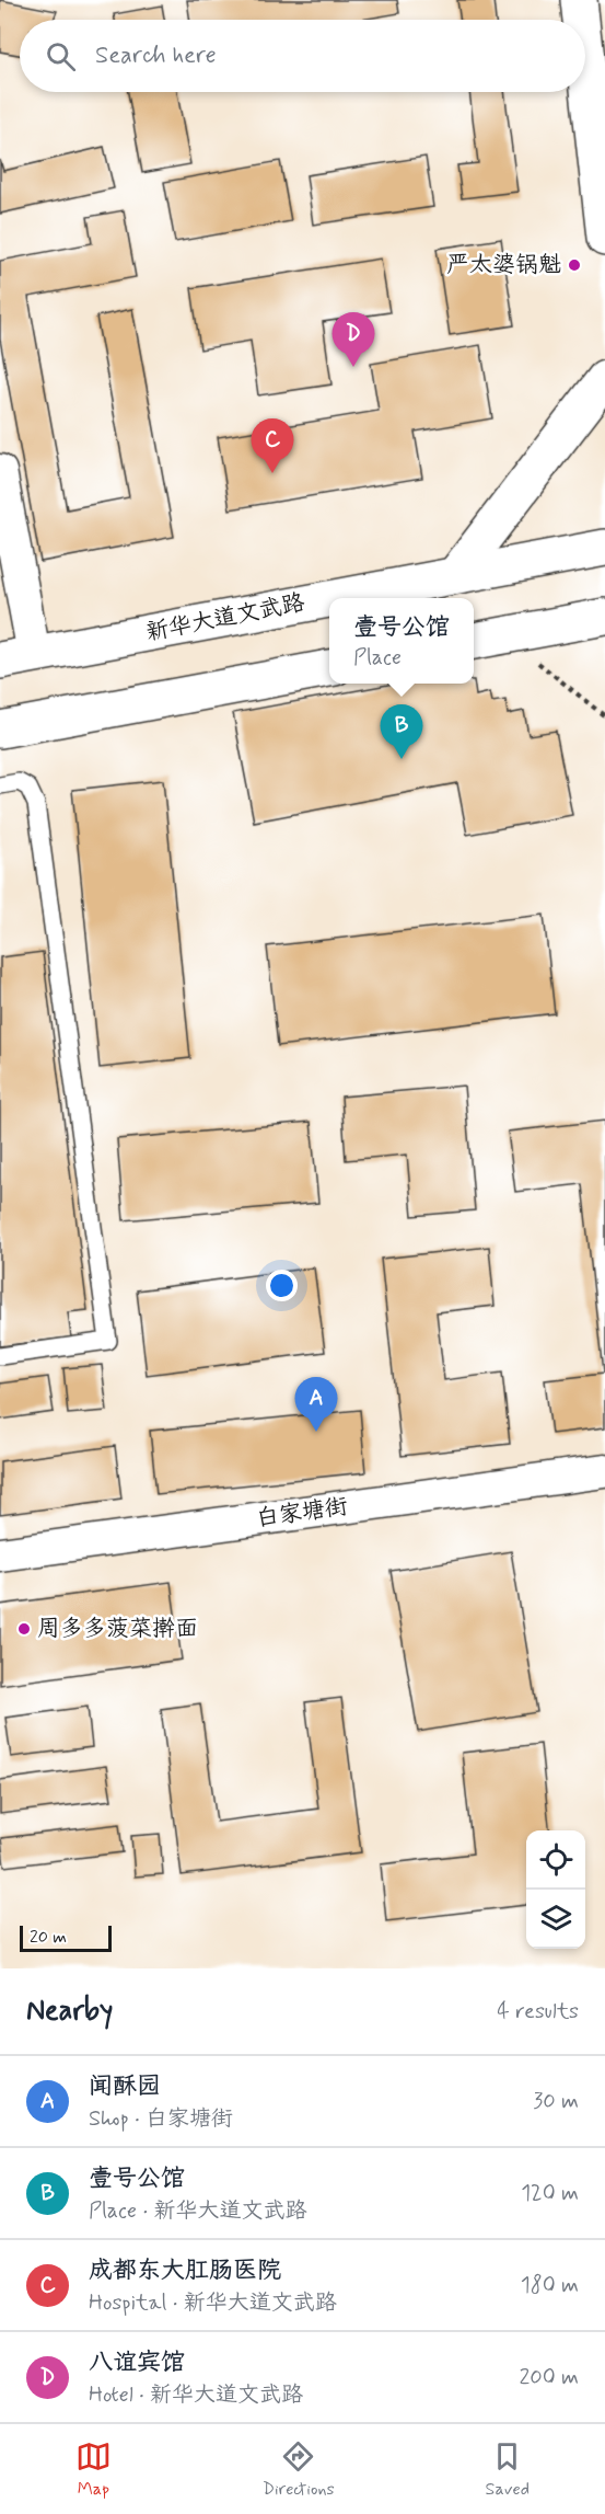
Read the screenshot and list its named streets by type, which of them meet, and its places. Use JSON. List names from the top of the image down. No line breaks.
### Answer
{"streets":{"main road":["新华大道文武路"],"street":["白家塘街"]},"places":["严太婆锅魁","周多多菠菜擀面"],"scale_bar":"20 m","page":{"search":"Search here","pins":["D","C","B","A"],"popup":["壹号公馆","Place"],"scale":"20 m","heading":["Nearby","4 results"],"list":[{"mark":"A","name":"闻酥园","note":"Shop · 白家塘街","value":"30 m"},{"mark":"B","name":"壹号公馆","note":"Place · 新华大道文武路","value":"120 m"},{"mark":"C","name":"成都东大肛肠医院","note":"Hospital · 新华大道文武路","value":"180 m"},{"mark":"D","name":"八谊宾馆","note":"Hotel · 新华大道文武路","value":"200 m"}],"nav":["Map","Directions","Saved"]}}
